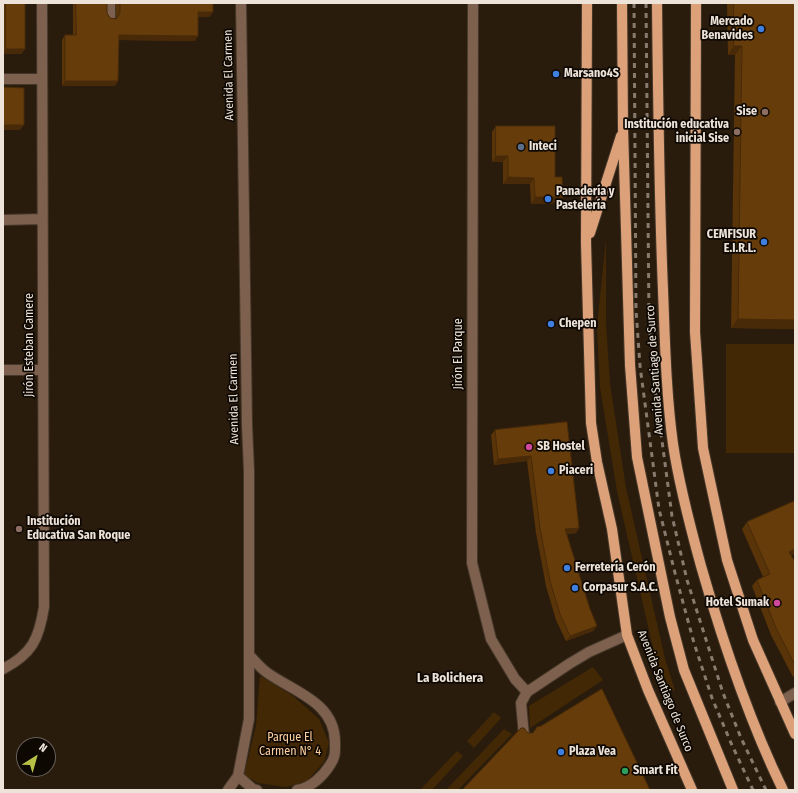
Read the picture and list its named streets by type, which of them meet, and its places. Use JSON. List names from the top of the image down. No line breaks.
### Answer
{"streets":{"main road":["Avenida Santiago de Surco"],"street":["Avenida El Carmen","Jirón Esteban Camere","Jirón El Parque"]},"districts":["La Bolichera"],"parks":["Parque El Carmen N° 4"],"places":["Mercado Benavides","Marsano4S","Sise","Institución educativa inicial Sise","Inteci","Panadería y Pastelería","CEMFISUR E.I.R.L.","Chepen","SB Hostel","Piaceri","Institución Educativa San Roque","Ferretería Cerón","Corpasur S.A.C.","Hotel Sumak","Plaza Vea","Smart Fit"],"north":"top right"}
